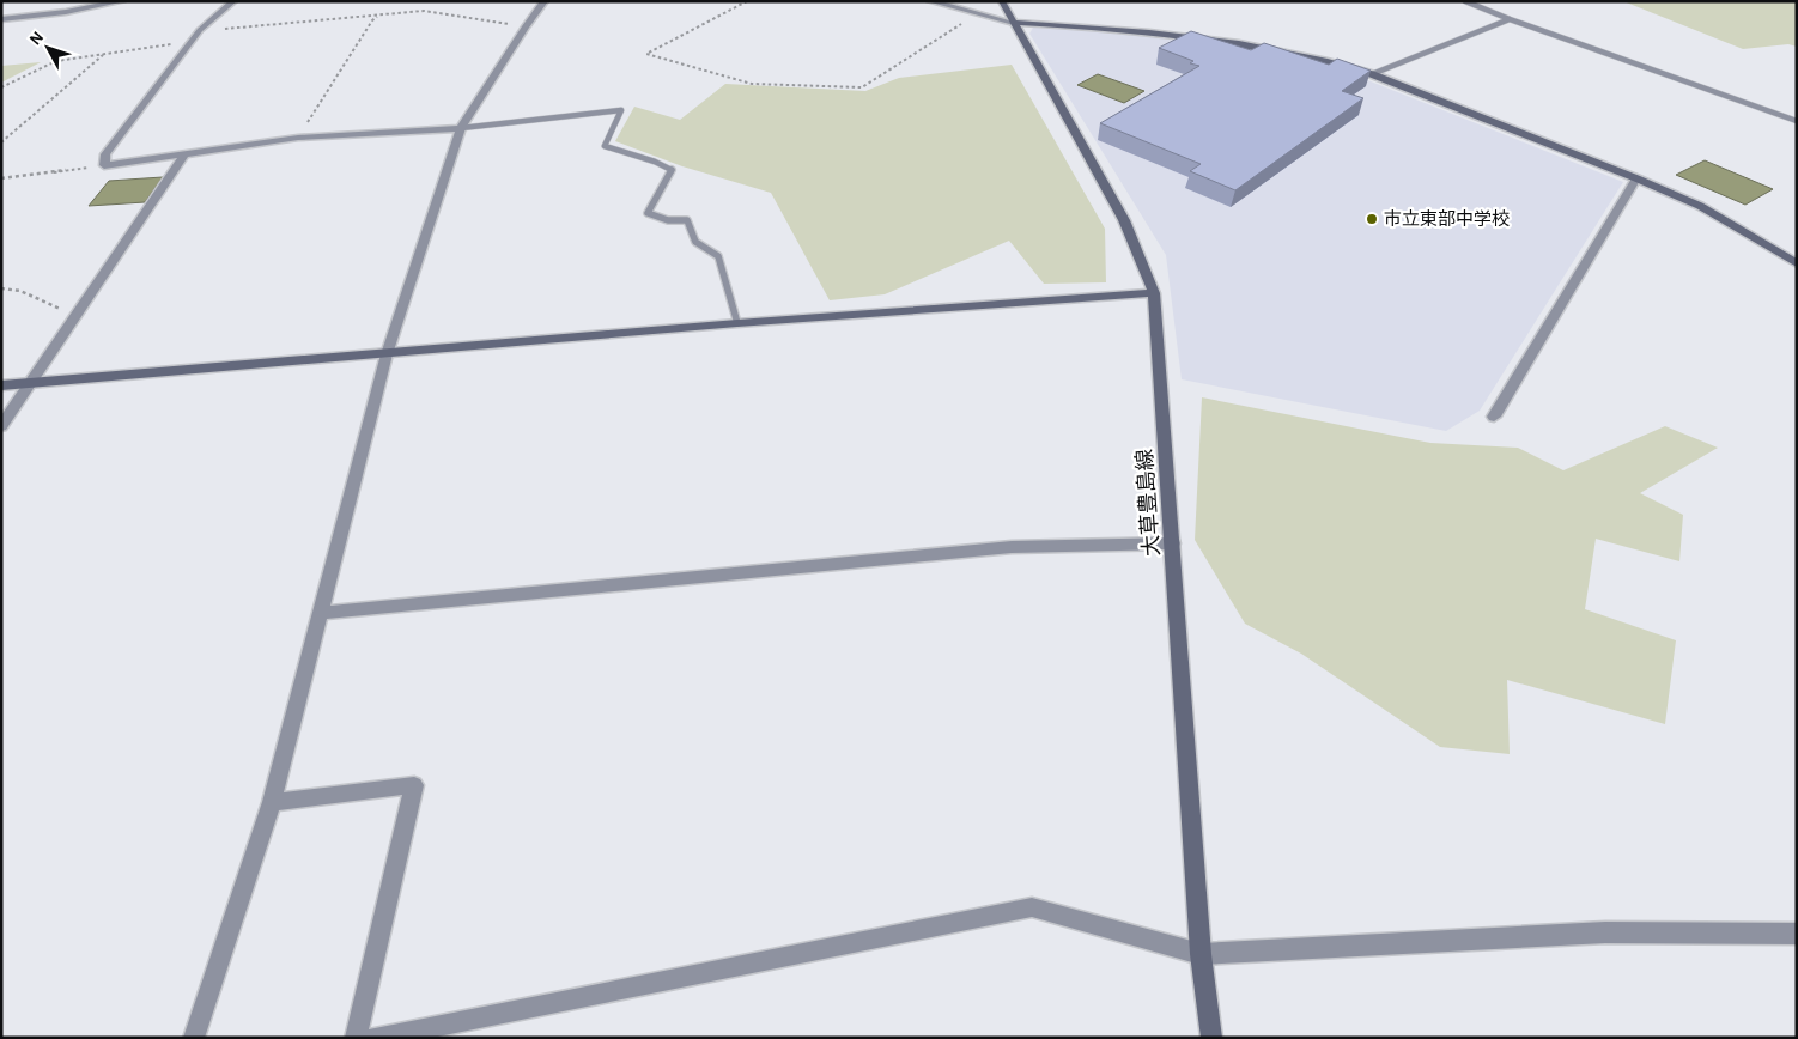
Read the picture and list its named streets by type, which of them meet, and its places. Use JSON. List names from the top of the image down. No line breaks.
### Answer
{"streets":{"street":["大草豊島線"]},"places":["市立東部中学校"],"north":"top left"}
